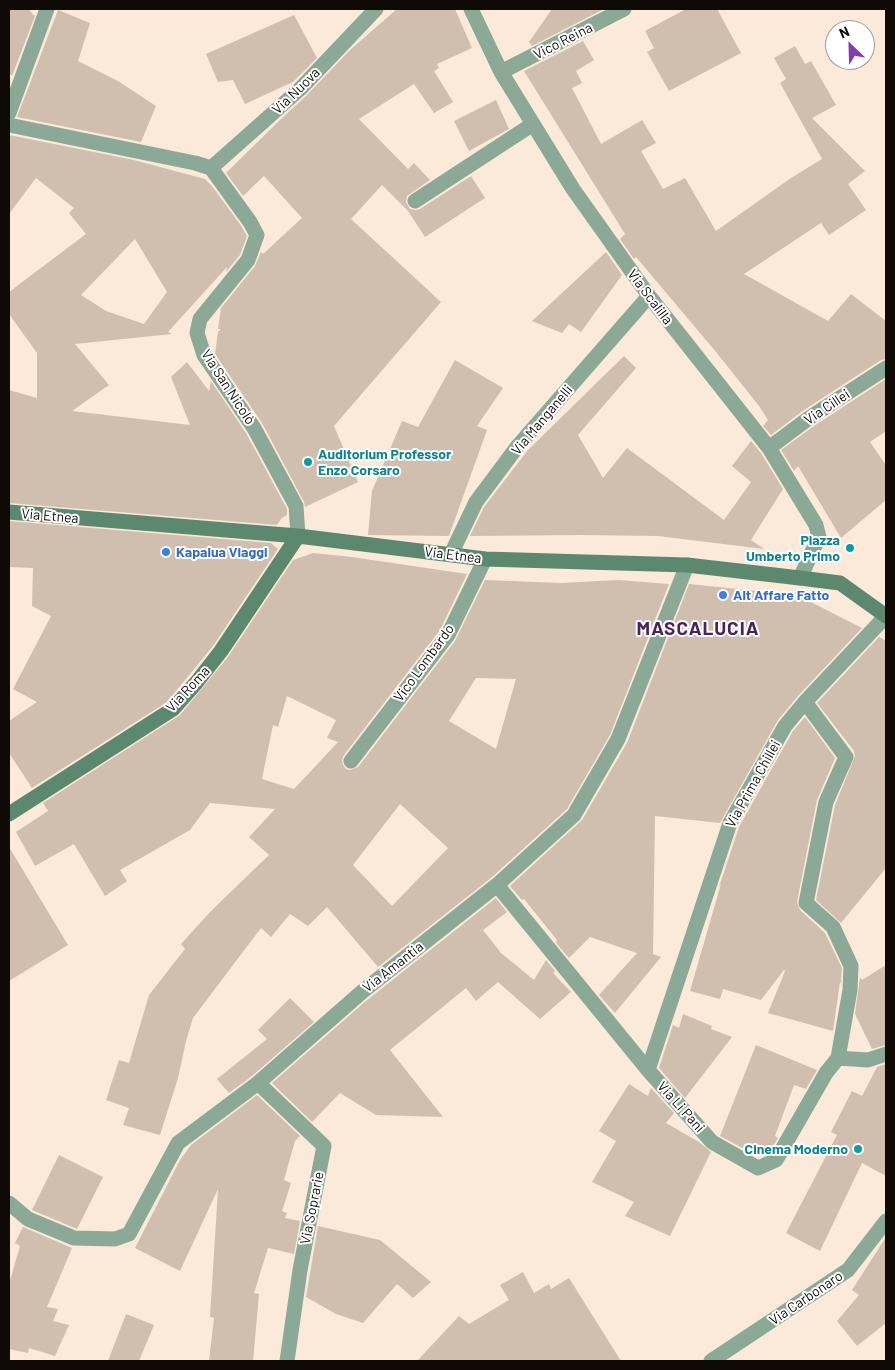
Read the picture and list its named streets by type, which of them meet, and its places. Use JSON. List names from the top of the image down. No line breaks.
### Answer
{"streets":{"main road":["Via Etnea","Via Roma"],"street":["Vico Reina","Via Nuova","Via Scalilla","Via San Nicolò","Via Cillei","Via Manganelli","Vico Lombardo","Via Prima Chillei","Via Amantia","Via Li Pani","Via Soprarie","Via Carbonaro"]},"crossings":[["Vico Reina","Via Scalilla"],["Via Nuova","Via San Nicolò"],["Via Scalilla","Via Cillei"],["Via Scalilla","Via Manganelli"],["Via Scalilla","Via Etnea"],["Via San Nicolò","Via Etnea"],["Via San Nicolò","Via Roma"],["Via Manganelli","Via Etnea"],["Via Etnea","Vico Lombardo"],["Via Etnea","Via Roma"],["Via Etnea","Via Prima Chillei"],["Via Etnea","Via Amantia"],["Via Prima Chillei","Via Li Pani"],["Via Amantia","Via Li Pani"],["Via Amantia","Via Soprarie"]],"districts":["MASCALUCIA"],"places":["Auditorium Professor Enzo Corsaro","Piazza Umberto Primo","Kapalua Viaggi","Alt Affare Fatto","Cinema Moderno"],"north":"top left"}
